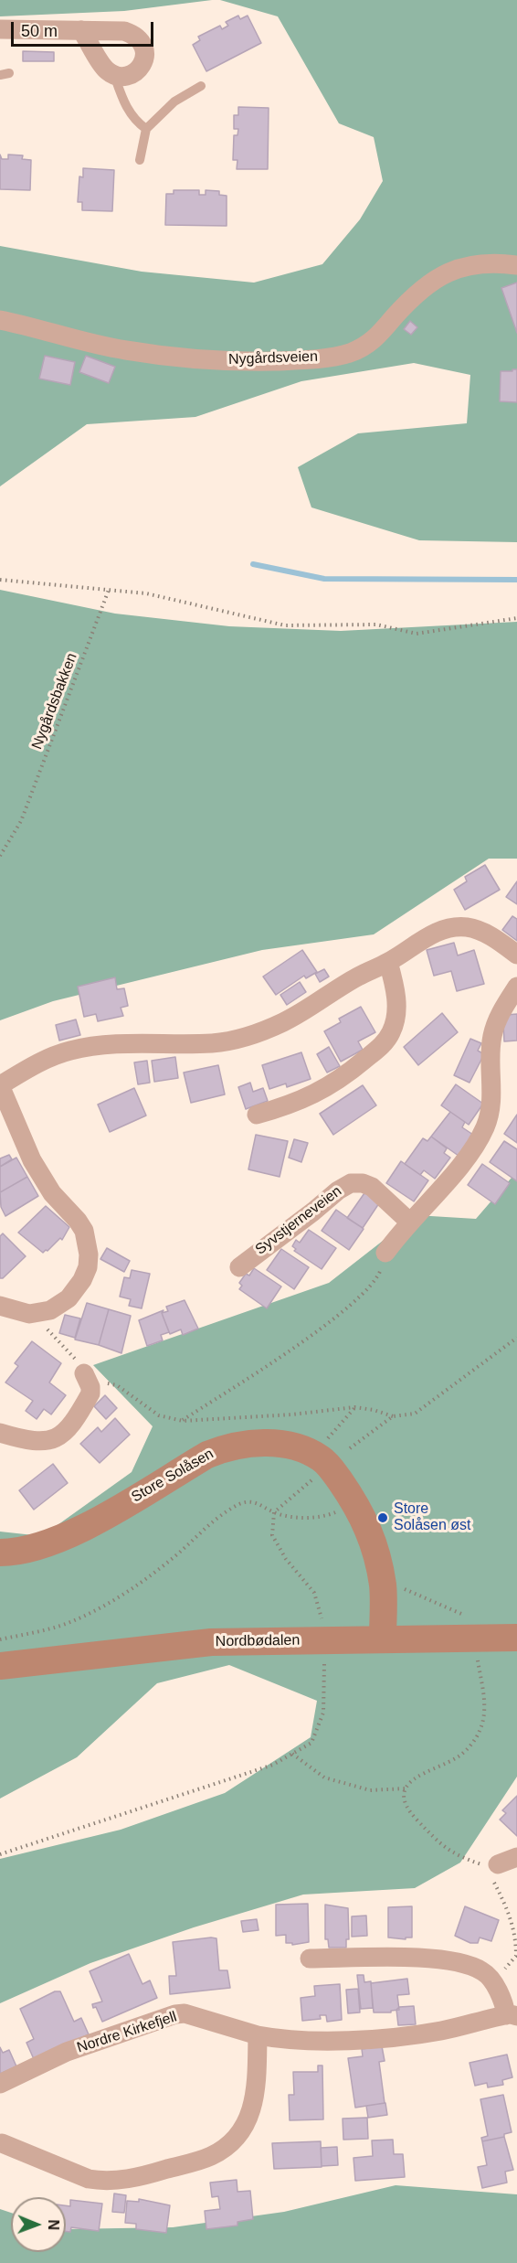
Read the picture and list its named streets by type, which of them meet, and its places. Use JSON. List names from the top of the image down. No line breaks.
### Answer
{"streets":{"street":["Nygårdsveien","Syvstjerneveien","Store Solåsen","Nordbødalen","Nordre Kirkefjell"],"path":["Nygårdsbakken"]},"places":["Store Solåsen øst"],"scale_bar":"50 m","north":"right"}
